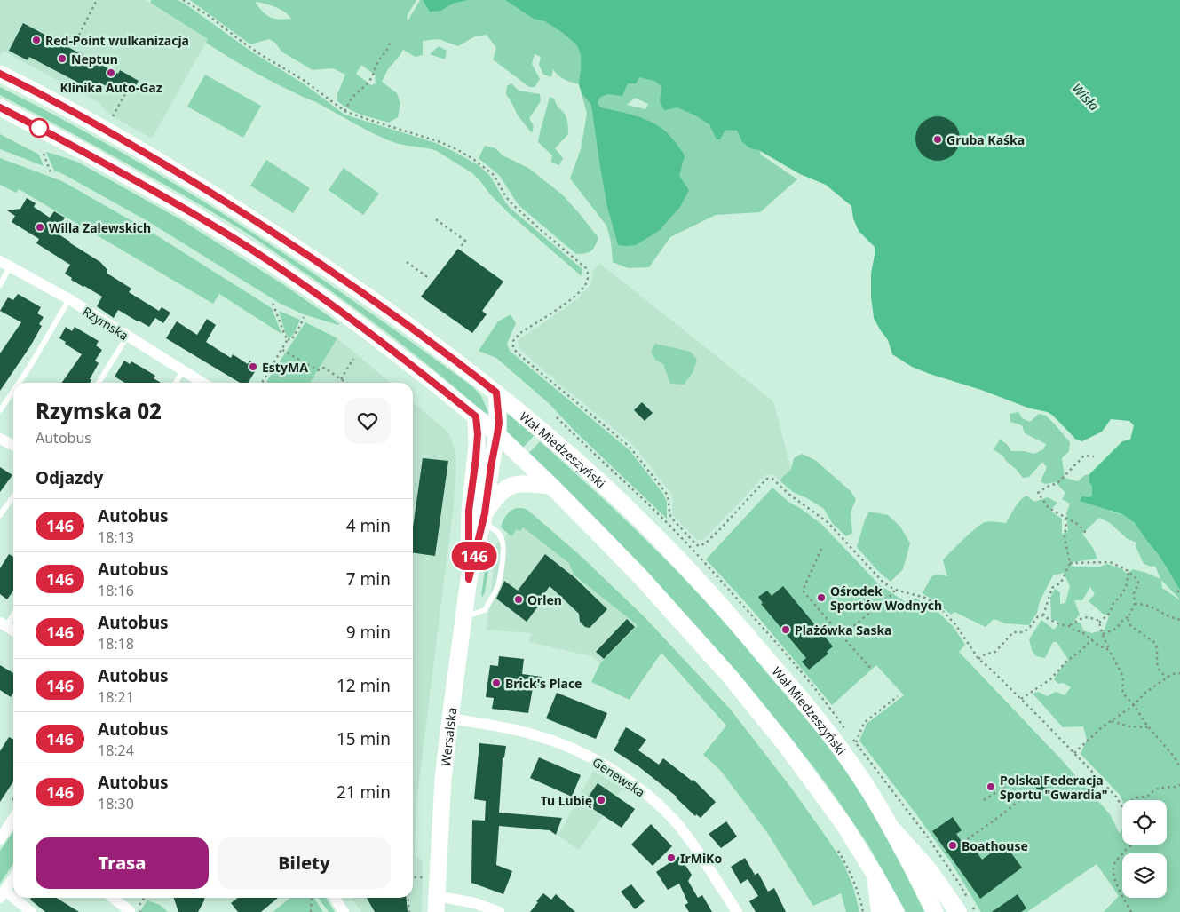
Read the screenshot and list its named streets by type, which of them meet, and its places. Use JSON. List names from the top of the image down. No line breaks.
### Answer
{"streets":{"main road":["Wał Miedzeszyński","Wersalska"],"street":["Rzymska","Genewska"]},"crossings":[["Wał Miedzeszyński","Wersalska"],["Wersalska","Genewska"]],"water":["Wisła"],"places":["Red-Point wulkanizacja","Neptun","Klinika Auto-Gaz","Gruba Kaśka","Willa Zalewskich","EstyMA","Ośrodek Sportów Wodnych","Orlen","Plażówka Saska","Brick's Place","Polska Federacja Sportu \"Gwardia\"","Tu Lubię","Boathouse","IrMiKo"],"lines":["bus line 146"],"page":{"on_map":"146","heading":[["Rzymska 02","Autobus"],"Odjazdy"],"list":[{"mark":"146","name":"Autobus","note":"18:13","value":"4 min"},{"mark":"146","name":"Autobus","note":"18:16","value":"7 min"},{"mark":"146","name":"Autobus","note":"18:18","value":"9 min"},{"mark":"146","name":"Autobus","note":"18:21","value":"12 min"},{"mark":"146","name":"Autobus","note":"18:24","value":"15 min"},{"mark":"146","name":"Autobus","note":"18:30","value":"21 min"}],"buttons":["Trasa","Bilety"]}}
